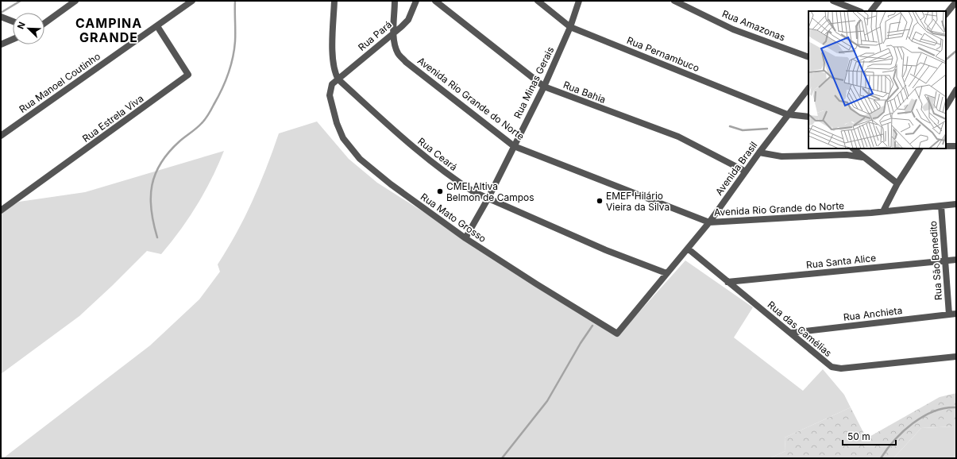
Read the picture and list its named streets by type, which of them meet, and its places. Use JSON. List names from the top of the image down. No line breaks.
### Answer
{"streets":{"street":["Rua Amazonas","Rua Pará","Rua Pernambuco","Rua Manoel Coutinho","Rua Minas Gerais","Rua Bahia","Avenida Rio Grande do Norte","Rua Estrela Viva","Rua Ceará","Avenida Brasil","Rua Mato Grosso","Rua São Benedito","Rua Santa Alice","Rua Anchieta","Rua das Camélias"]},"crossings":[["Rua Pará","Avenida Rio Grande do Norte"],["Rua Pará","Rua Ceará"],["Rua Pará","Rua Mato Grosso"],["Rua Pernambuco","Rua Minas Gerais"],["Rua Pernambuco","Avenida Brasil"],["Rua Manoel Coutinho","Rua Estrela Viva"],["Rua Minas Gerais","Rua Bahia"],["Rua Minas Gerais","Avenida Rio Grande do Norte"],["Rua Minas Gerais","Rua Ceará"],["Rua Minas Gerais","Rua Mato Grosso"],["Rua Bahia","Avenida Brasil"],["Avenida Rio Grande do Norte","Avenida Brasil"],["Avenida Rio Grande do Norte","Rua São Benedito"],["Rua Ceará","Avenida Brasil"],["Rua Ceará","Rua Mato Grosso"],["Avenida Brasil","Rua Mato Grosso"],["Avenida Brasil","Rua das Camélias"],["Rua São Benedito","Rua Santa Alice"],["Rua São Benedito","Rua Anchieta"],["Rua Santa Alice","Rua das Camélias"],["Rua Anchieta","Rua das Camélias"]],"districts":["CAMPINA GRANDE"],"places":["CMEI Altiva Belmon de Campos","EMEF Hilário Vieira da Silva"],"scale_bar":"50 m","north":"top left"}
